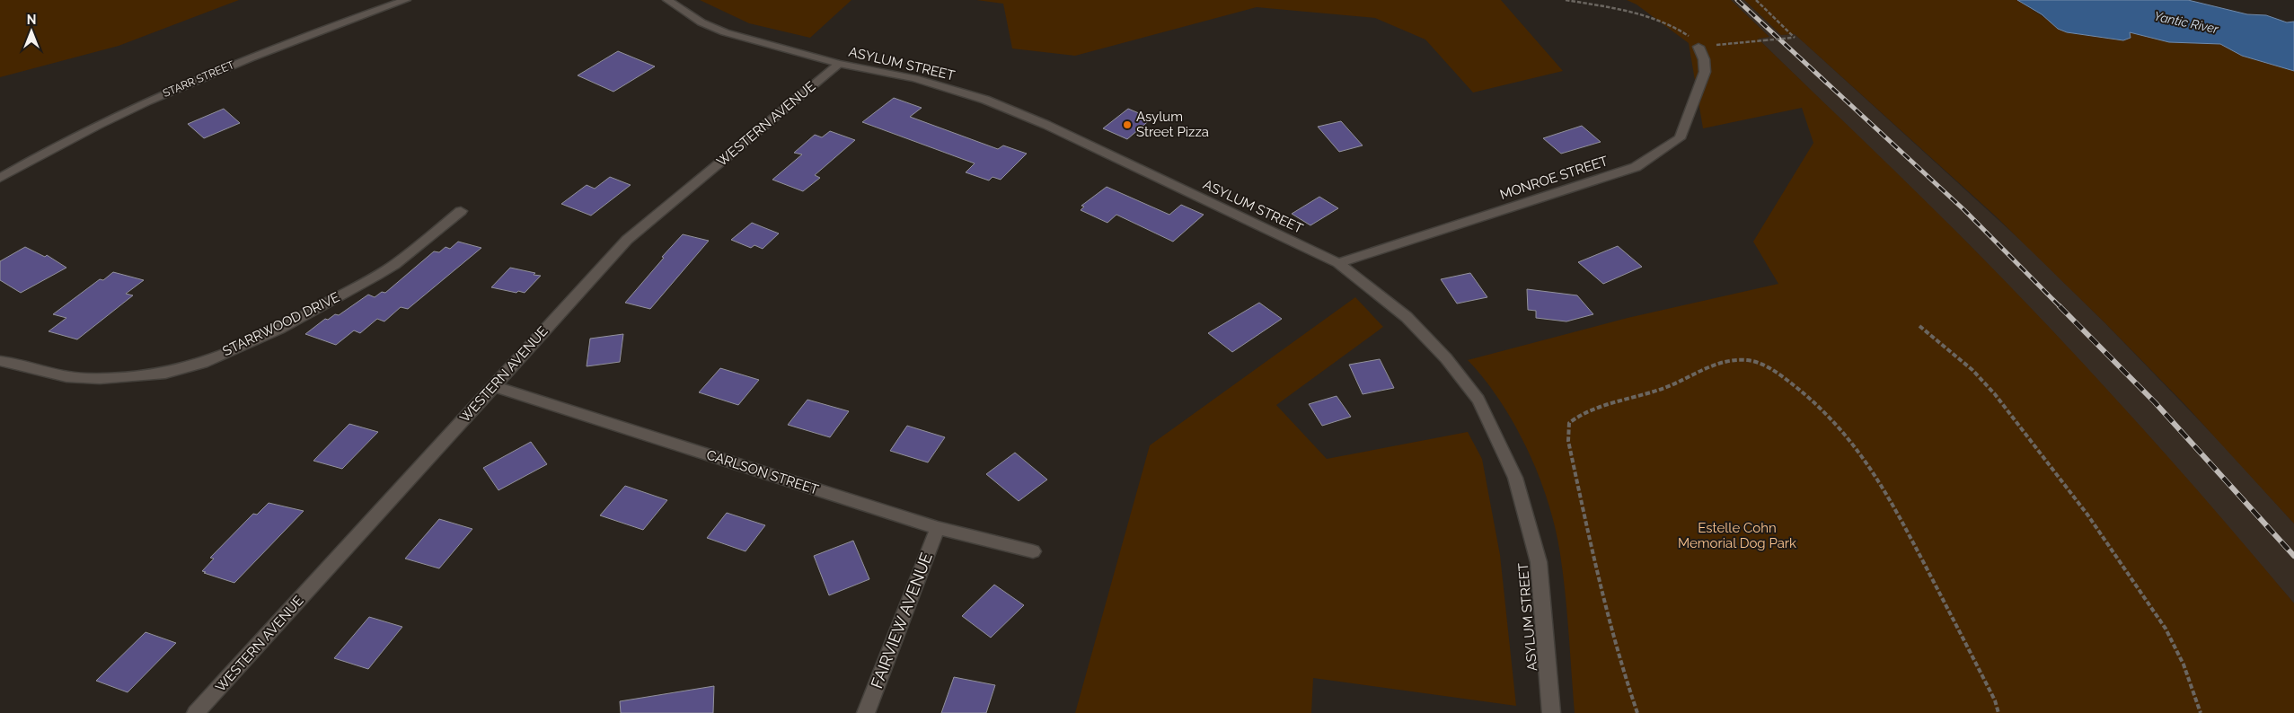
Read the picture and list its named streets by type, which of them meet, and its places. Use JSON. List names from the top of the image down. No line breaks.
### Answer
{"streets":{"street":["ASYLUM STREET","STARR STREET","WESTERN AVENUE","MONROE STREET","STARRWOOD DRIVE","CARLSON STREET","FAIRVIEW AVENUE"]},"crossings":[["ASYLUM STREET","WESTERN AVENUE"],["ASYLUM STREET","MONROE STREET"],["WESTERN AVENUE","CARLSON STREET"],["CARLSON STREET","FAIRVIEW AVENUE"]],"water":["Yantic River"],"parks":["Estelle Cohn Memorial Dog Park"],"places":["Asylum Street Pizza"],"north":"top"}
